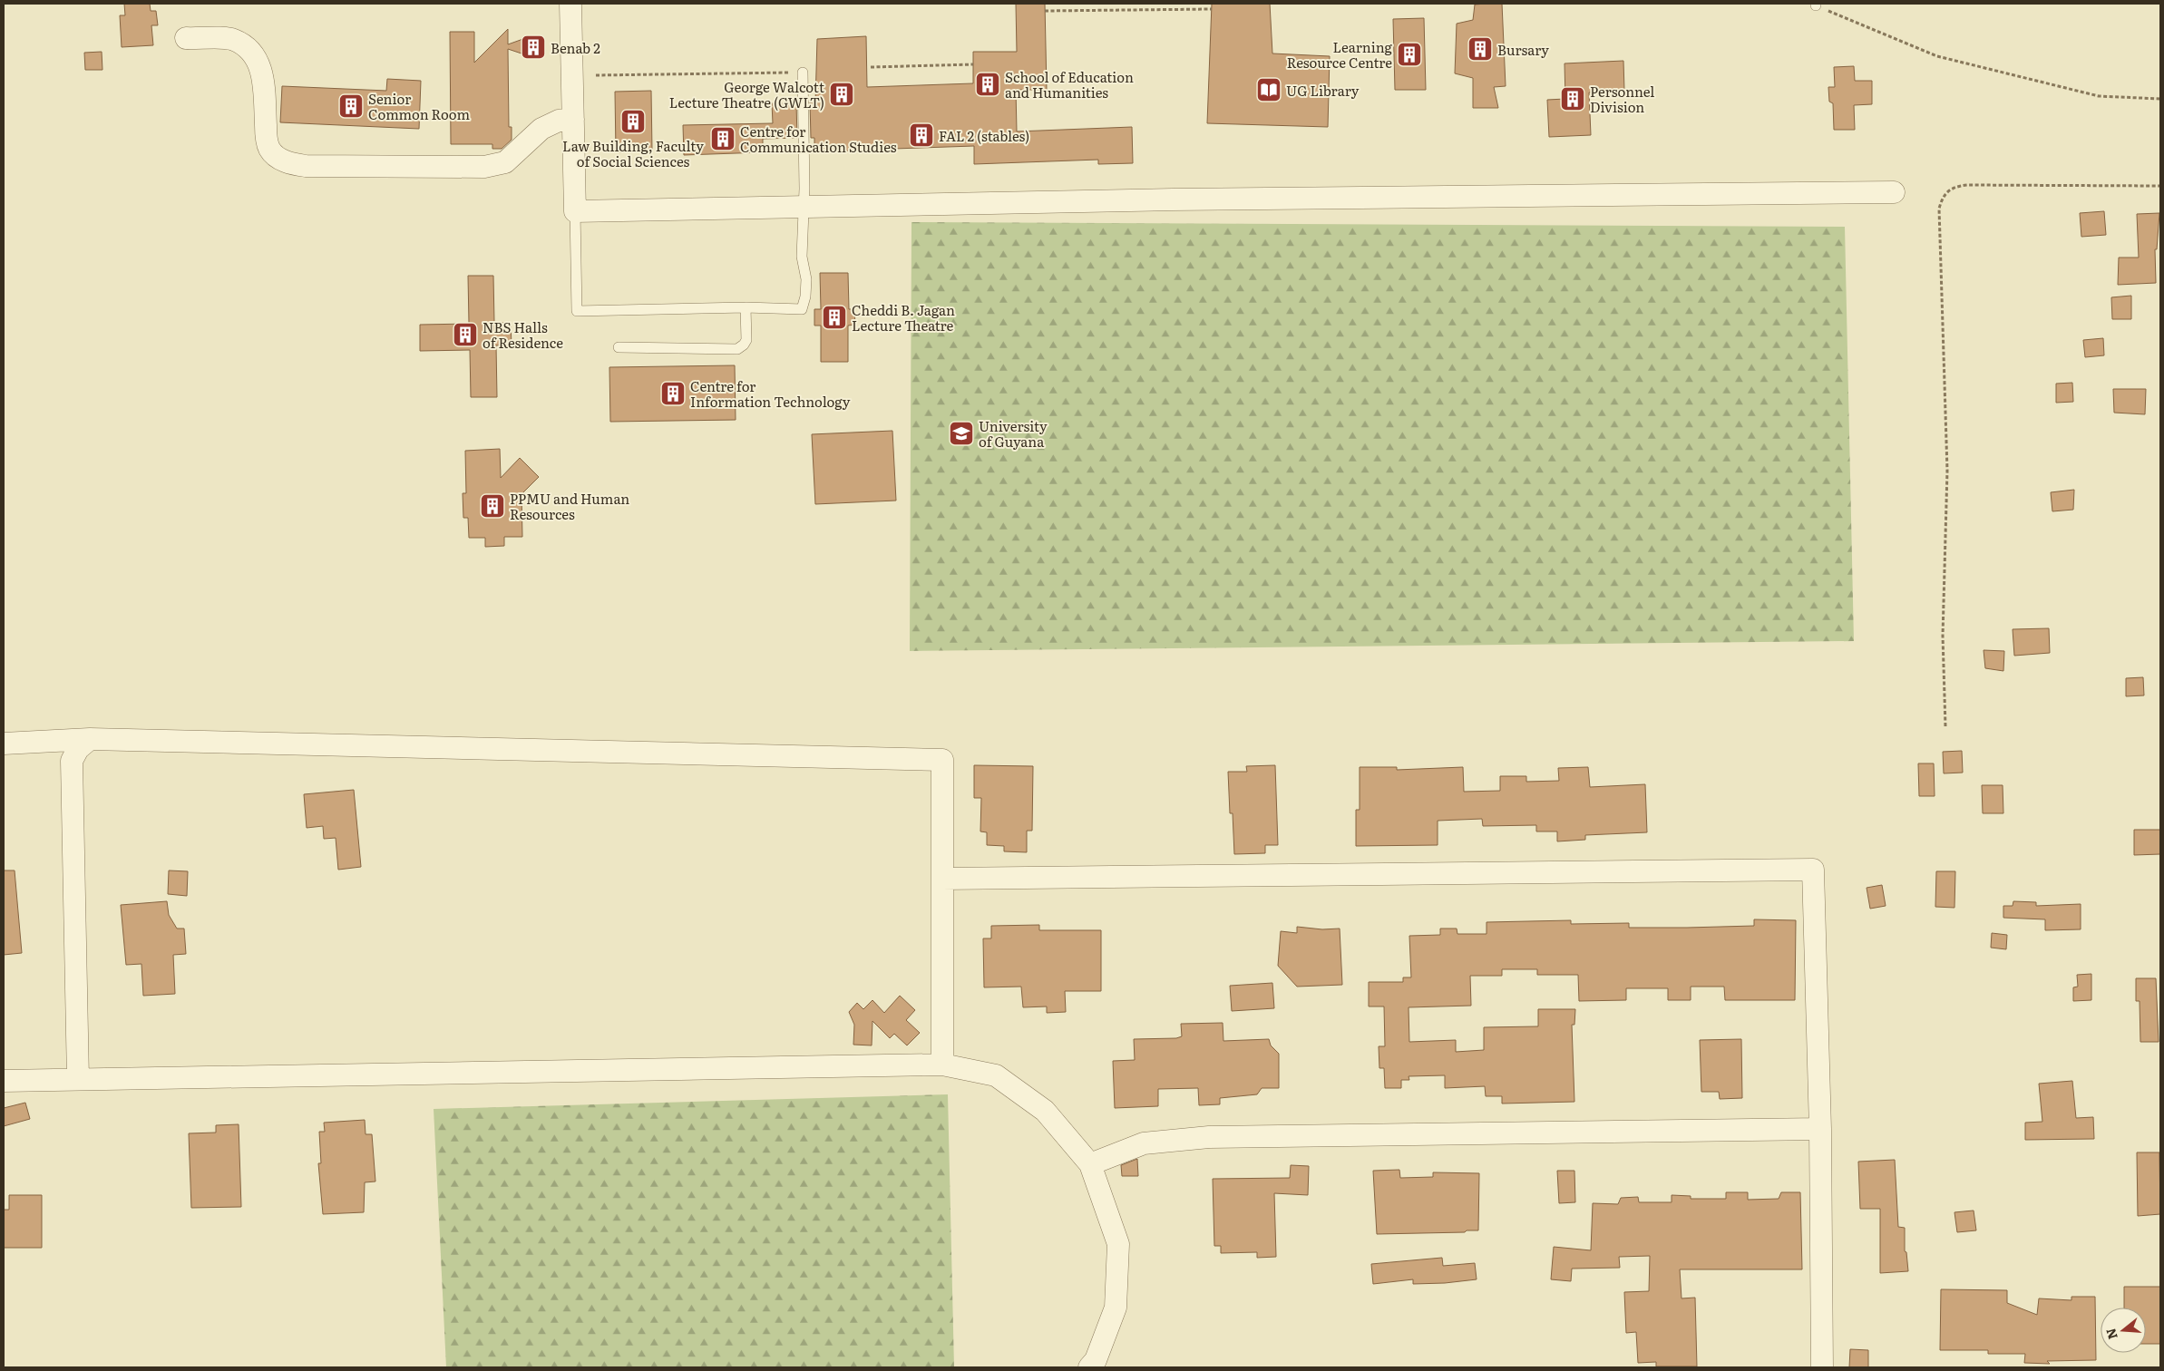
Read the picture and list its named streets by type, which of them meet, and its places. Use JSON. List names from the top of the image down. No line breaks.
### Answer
{"places":{"building":["Benab 2","Bursary","Learning Resource Centre","School of Education and Humanities","George Walcott Lecture Theatre (GWLT)","Personnel Division","Senior Common Room","Law Building, Faculty of Social Sciences","FAL 2 (stables)","Centre for Communication Studies","Cheddi B. Jagan Lecture Theatre","NBS Halls of Residence","Centre for Information Technology","PPMU and Human Resources"],"library":["UG Library"],"school or university":["University of Guyana"]},"north":"left"}
